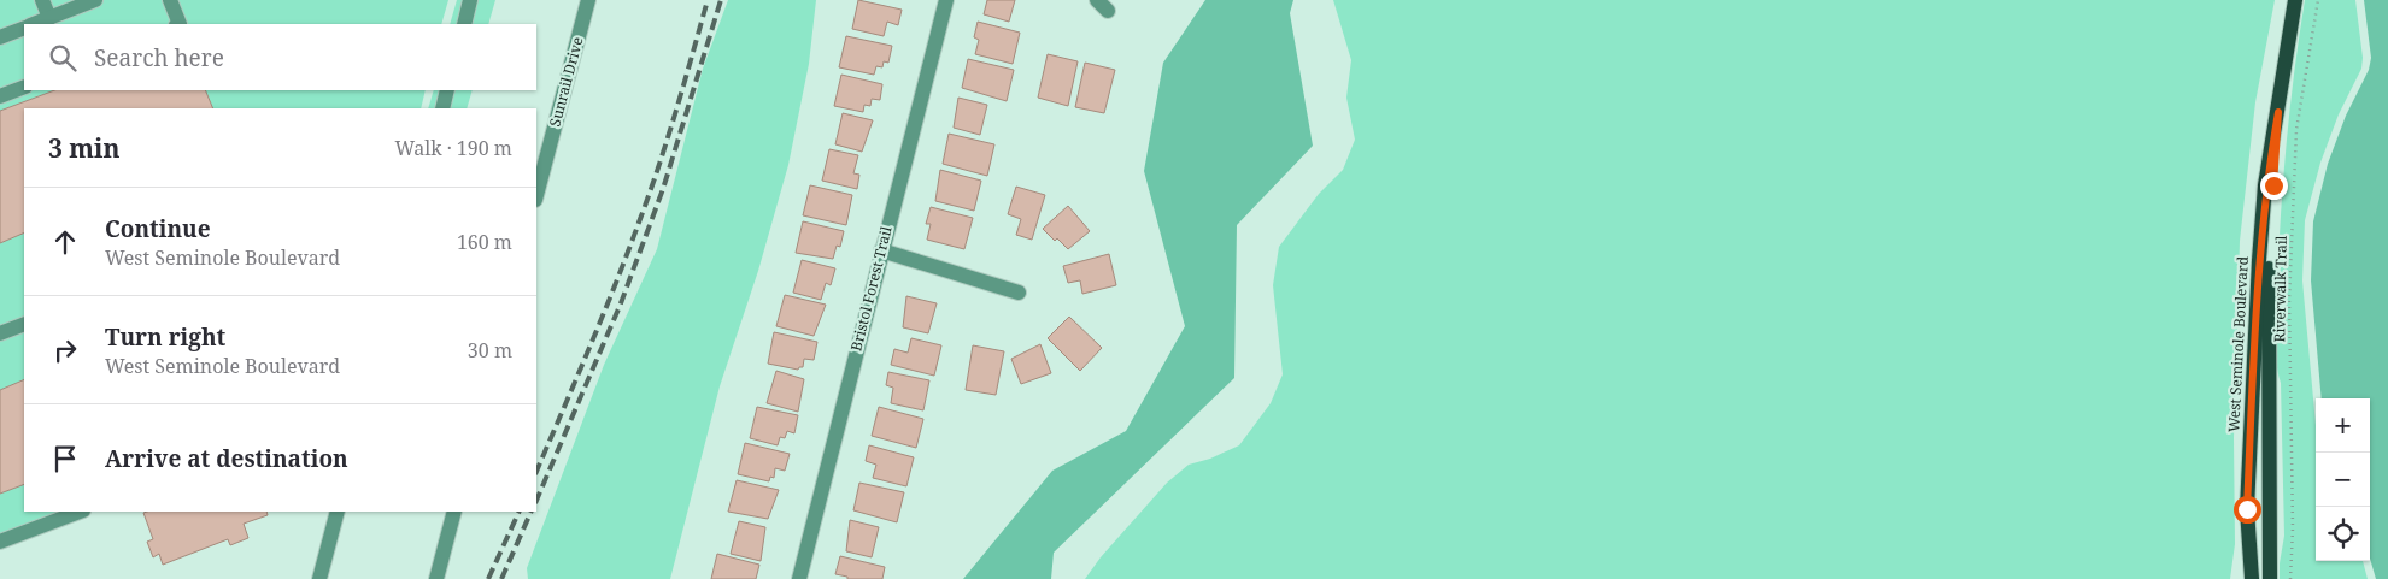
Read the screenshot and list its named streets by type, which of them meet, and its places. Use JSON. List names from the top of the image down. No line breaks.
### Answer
{"streets":{"main road":["West Seminole Boulevard"],"street":["Sunrail Drive","Bristol Forest Trail"],"path":["Riverwalk Trail"]},"page":{"search":"Search here","heading":["3 min","Walk · 190 m"],"list":[["Continue","West Seminole Boulevard","160 m"],["Turn right","West Seminole Boulevard","30 m"],"Arrive at destination"],"map_buttons":["+","−"]}}
